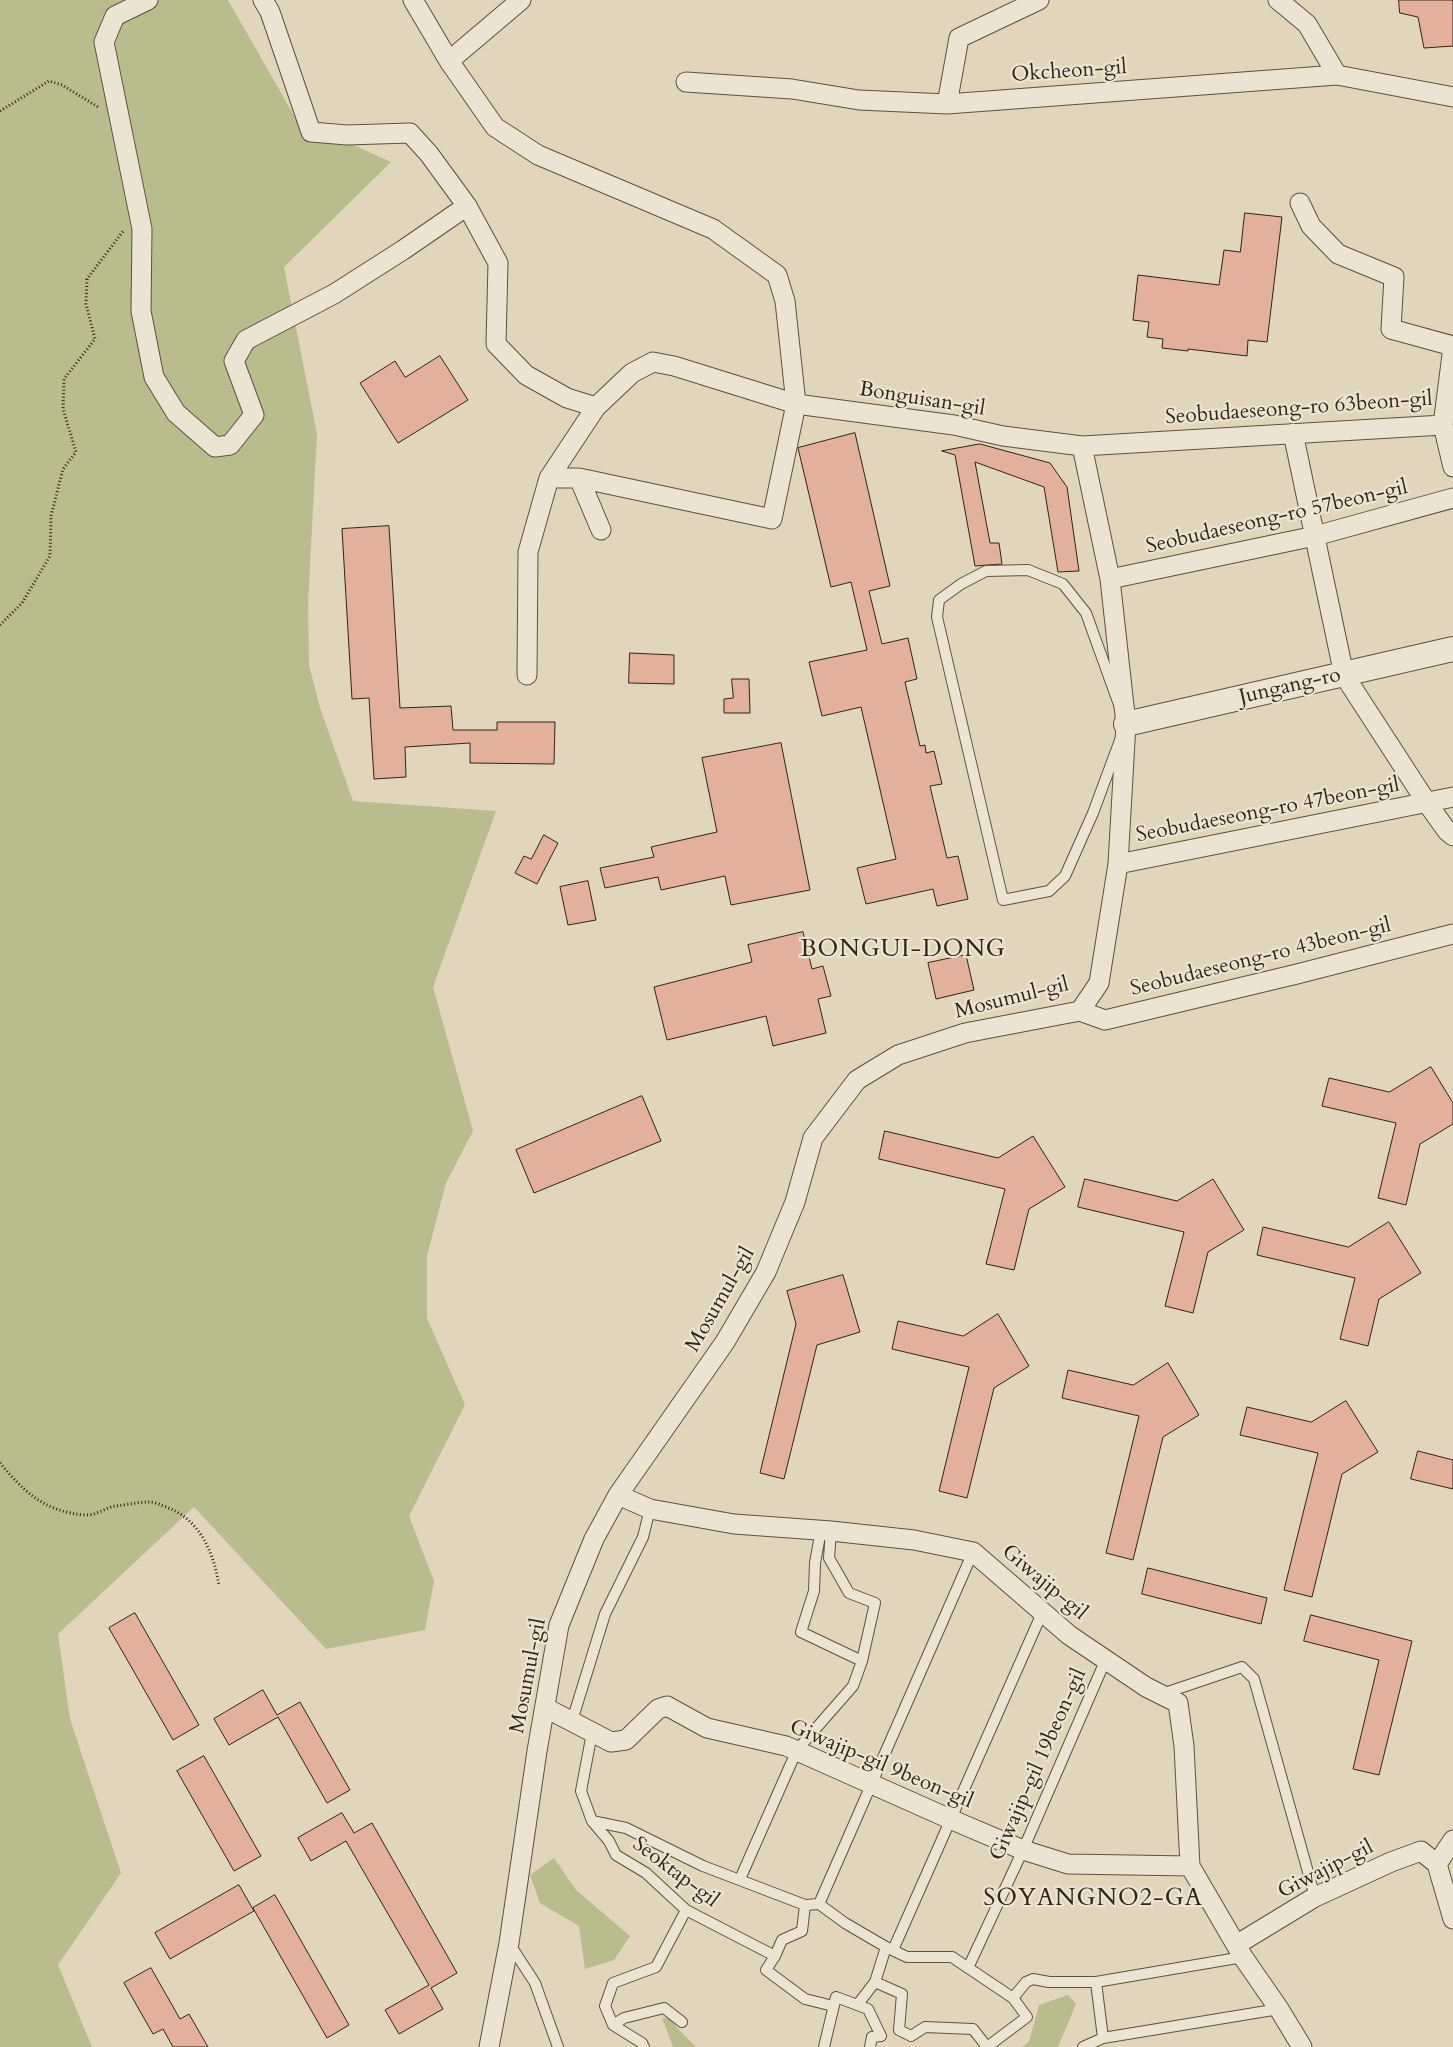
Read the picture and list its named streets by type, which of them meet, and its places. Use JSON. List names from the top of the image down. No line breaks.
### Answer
{"streets":{"street":["Okcheon-gil","Bonguisan-gil","Seobudaeseong-ro 63beon-gil","Seobudaeseong-ro 57beon-gil","Jungang-ro","Seobudaeseong-ro 47beon-gil","Seobudaeseong-ro 43beon-gil","Mosumul-gil","Giwajip-gil","Giwajip-gil 9beon-gil"],"lane":["Giwajip-gil 19beon-gil","Seoktap-gil"]},"crossings":[["Bonguisan-gil","Seobudaeseong-ro 63beon-gil"],["Jungang-ro","Seobudaeseong-ro 47beon-gil"],["Jungang-ro","Mosumul-gil"],["Seobudaeseong-ro 47beon-gil","Mosumul-gil"],["Seobudaeseong-ro 43beon-gil","Mosumul-gil"],["Mosumul-gil","Giwajip-gil"],["Mosumul-gil","Giwajip-gil 9beon-gil"],["Giwajip-gil","Giwajip-gil 9beon-gil"],["Giwajip-gil","Giwajip-gil 19beon-gil"],["Giwajip-gil 9beon-gil","Giwajip-gil 19beon-gil"],["Giwajip-gil 9beon-gil","Seoktap-gil"]],"districts":["BONGUI-DONG","SOYANGNO2-GA"]}
